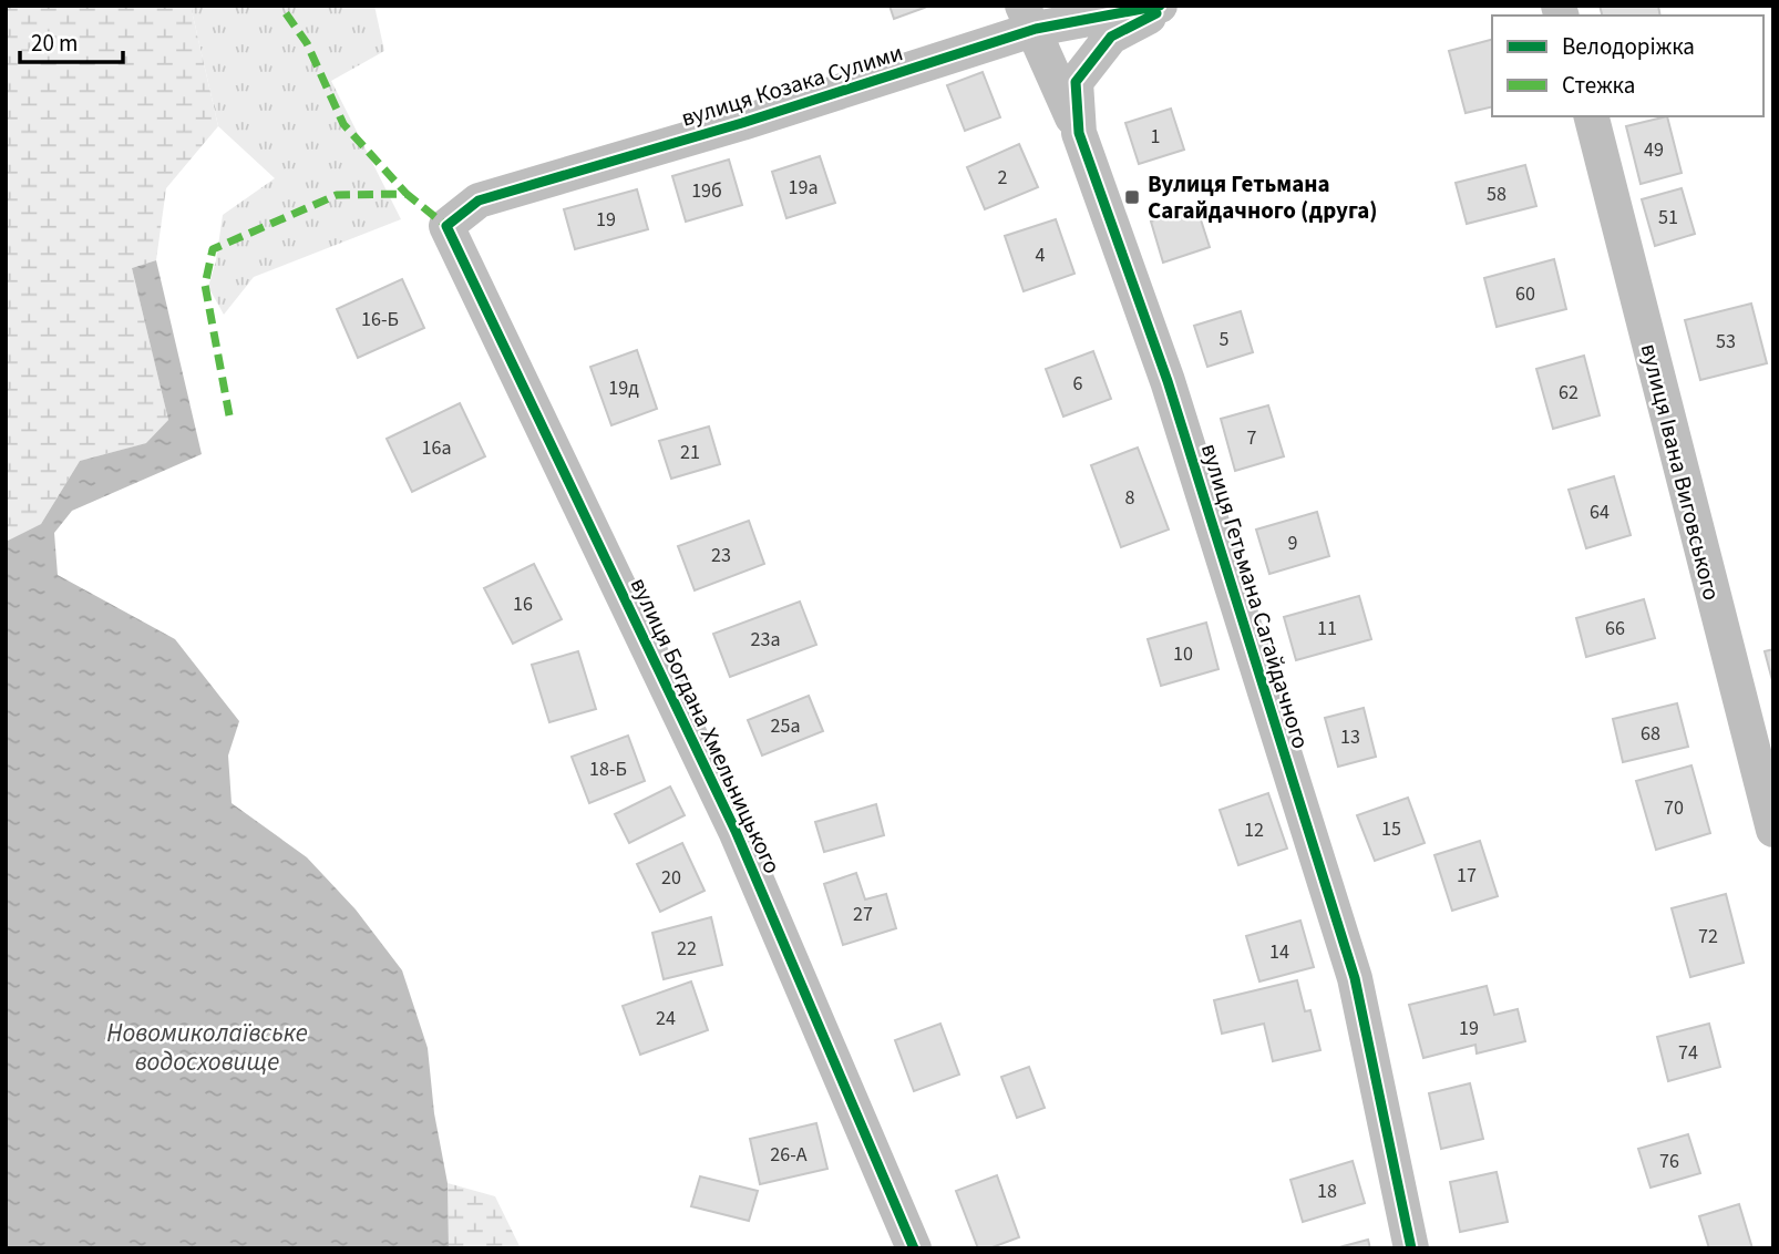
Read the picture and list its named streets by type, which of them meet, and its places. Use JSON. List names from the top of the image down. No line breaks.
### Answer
{"streets":{"street":["вулиця Козака Сулими","вулиця Івана Виговського","вулиця Гетьмана Сагайдачного","вулиця Богдана Хмельницького"]},"crossings":[["вулиця Козака Сулими","вулиця Гетьмана Сагайдачного"],["вулиця Козака Сулими","вулиця Богдана Хмельницького"]],"water":["Новомиколаївське водосховище"],"places":{"transit":["Вулиця Гетьмана Сагайдачного (друга)"]},"house_numbers":["1","49","2","19а","19б","58","51","19","4","60","16-Б","5","53","6","19д","62","7","16а","21","8","64","9","23","16","11","66","23а","10","25а","68","13","18-Б","70","15","12","17","20","27","72","22","14","24","19","74","26-А","76","18"],"legend":["Велодоріжка","Стежка"],"scale_bar":"20 m"}
